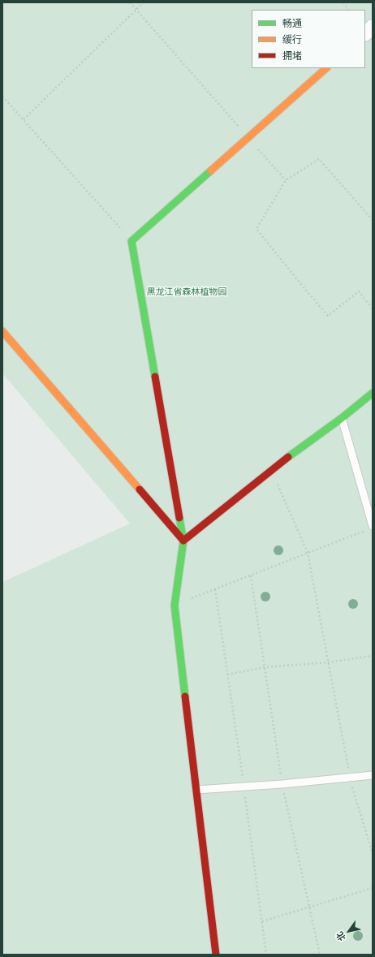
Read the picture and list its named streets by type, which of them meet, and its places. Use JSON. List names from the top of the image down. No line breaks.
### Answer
{"parks":["黑龙江省森林植物园"],"legend":["畅通","缓行","拥堵"],"north":"bottom left"}
